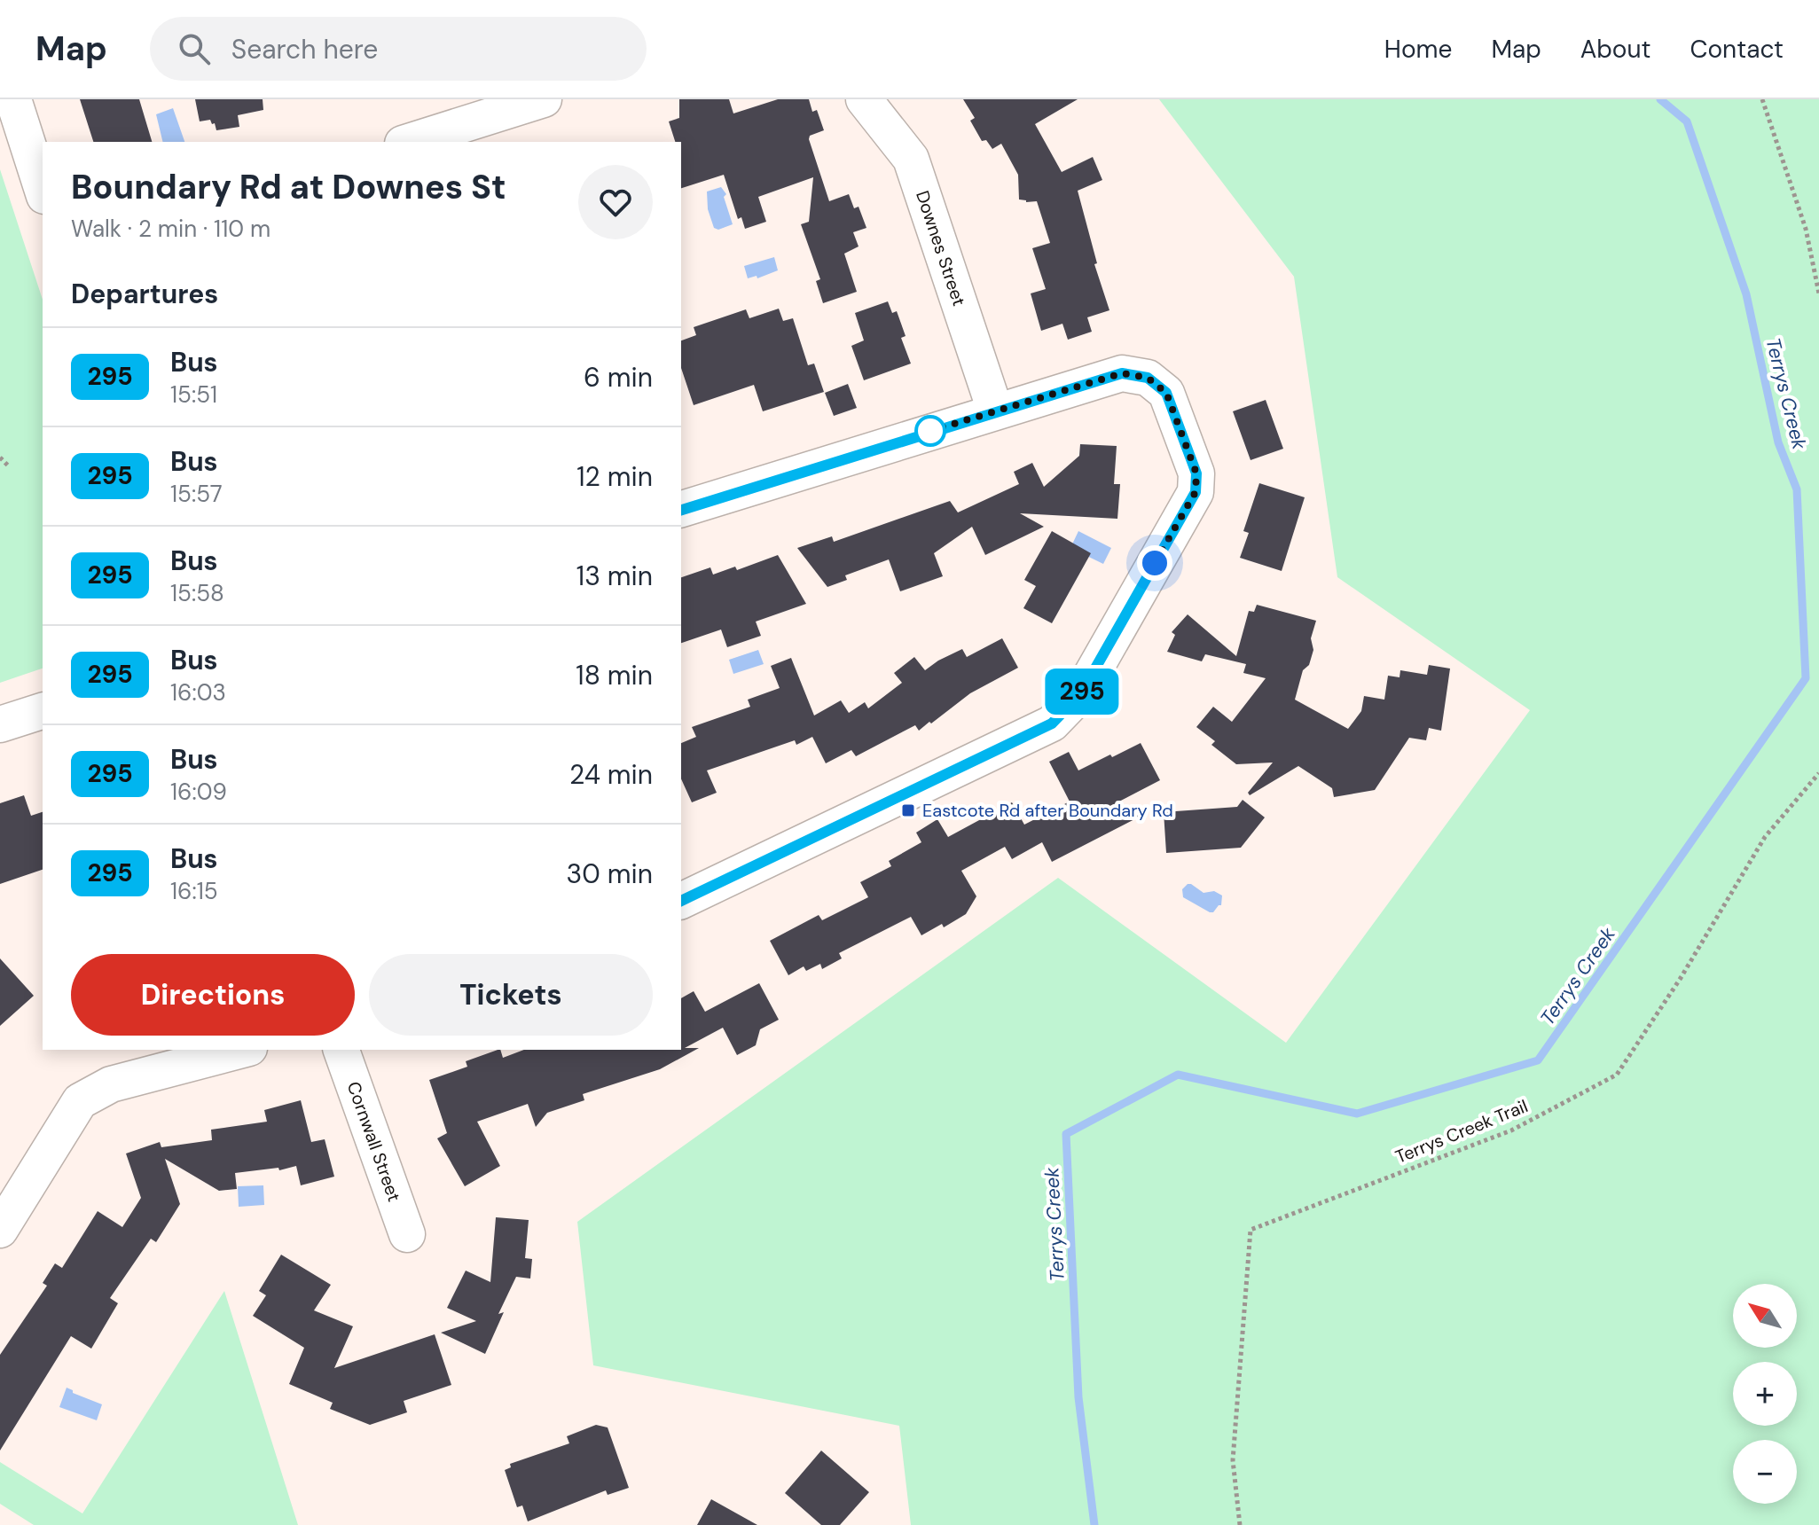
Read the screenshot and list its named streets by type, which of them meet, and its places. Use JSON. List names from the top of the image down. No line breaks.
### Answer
{"streets":{"street":["Downes Street","Cornwall Street"],"path":["Terrys Creek Trail"]},"water":["Terrys Creek"],"places":{"transit":["Eastcote Rd after Boundary Rd"]},"lines":["bus line 295"],"north":"top left","page":{"header":"Map","search":"Search here","nav":["Home","Map","About","Contact"],"on_map":"295","heading":[["Boundary Rd at Downes St","Walk · 2 min · 110 m"],"Departures"],"list":[{"mark":"295","name":"Bus","note":"15:51","value":"6 min"},{"mark":"295","name":"Bus","note":"15:57","value":"12 min"},{"mark":"295","name":"Bus","note":"15:58","value":"13 min"},{"mark":"295","name":"Bus","note":"16:03","value":"18 min"},{"mark":"295","name":"Bus","note":"16:09","value":"24 min"},{"mark":"295","name":"Bus","note":"16:15","value":"30 min"}],"buttons":["Directions","Tickets"],"map_buttons":["+","−"]}}
